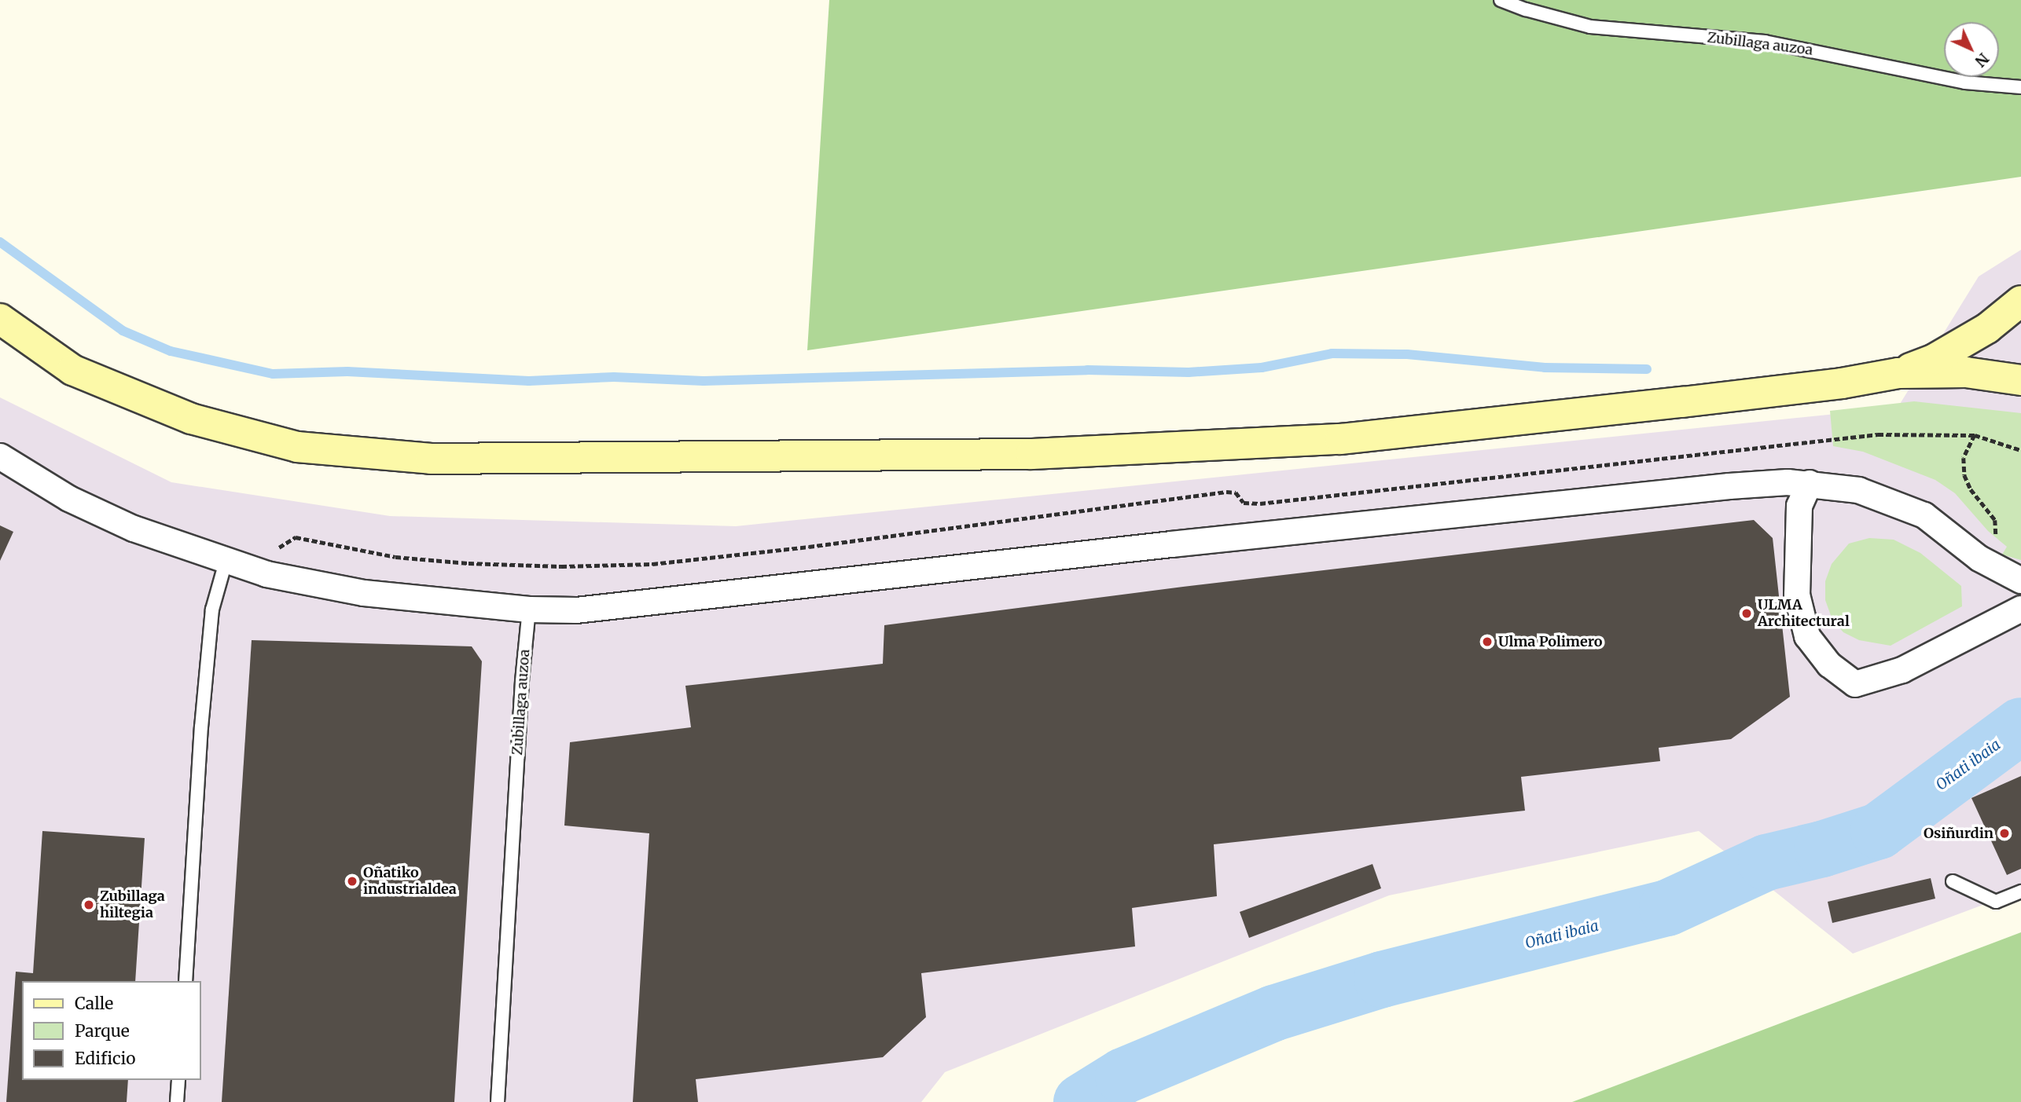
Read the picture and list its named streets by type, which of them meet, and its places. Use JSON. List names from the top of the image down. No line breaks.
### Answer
{"streets":{"lane":["Zubillaga auzoa"]},"water":["Oñati ibaia"],"places":["ULMA Architectural","Ulma Polimero","Osiñurdin","Oñatiko industrialdea","Zubillaga hiltegia"],"legend":["Calle","Parque","Edificio"],"north":"bottom right"}
